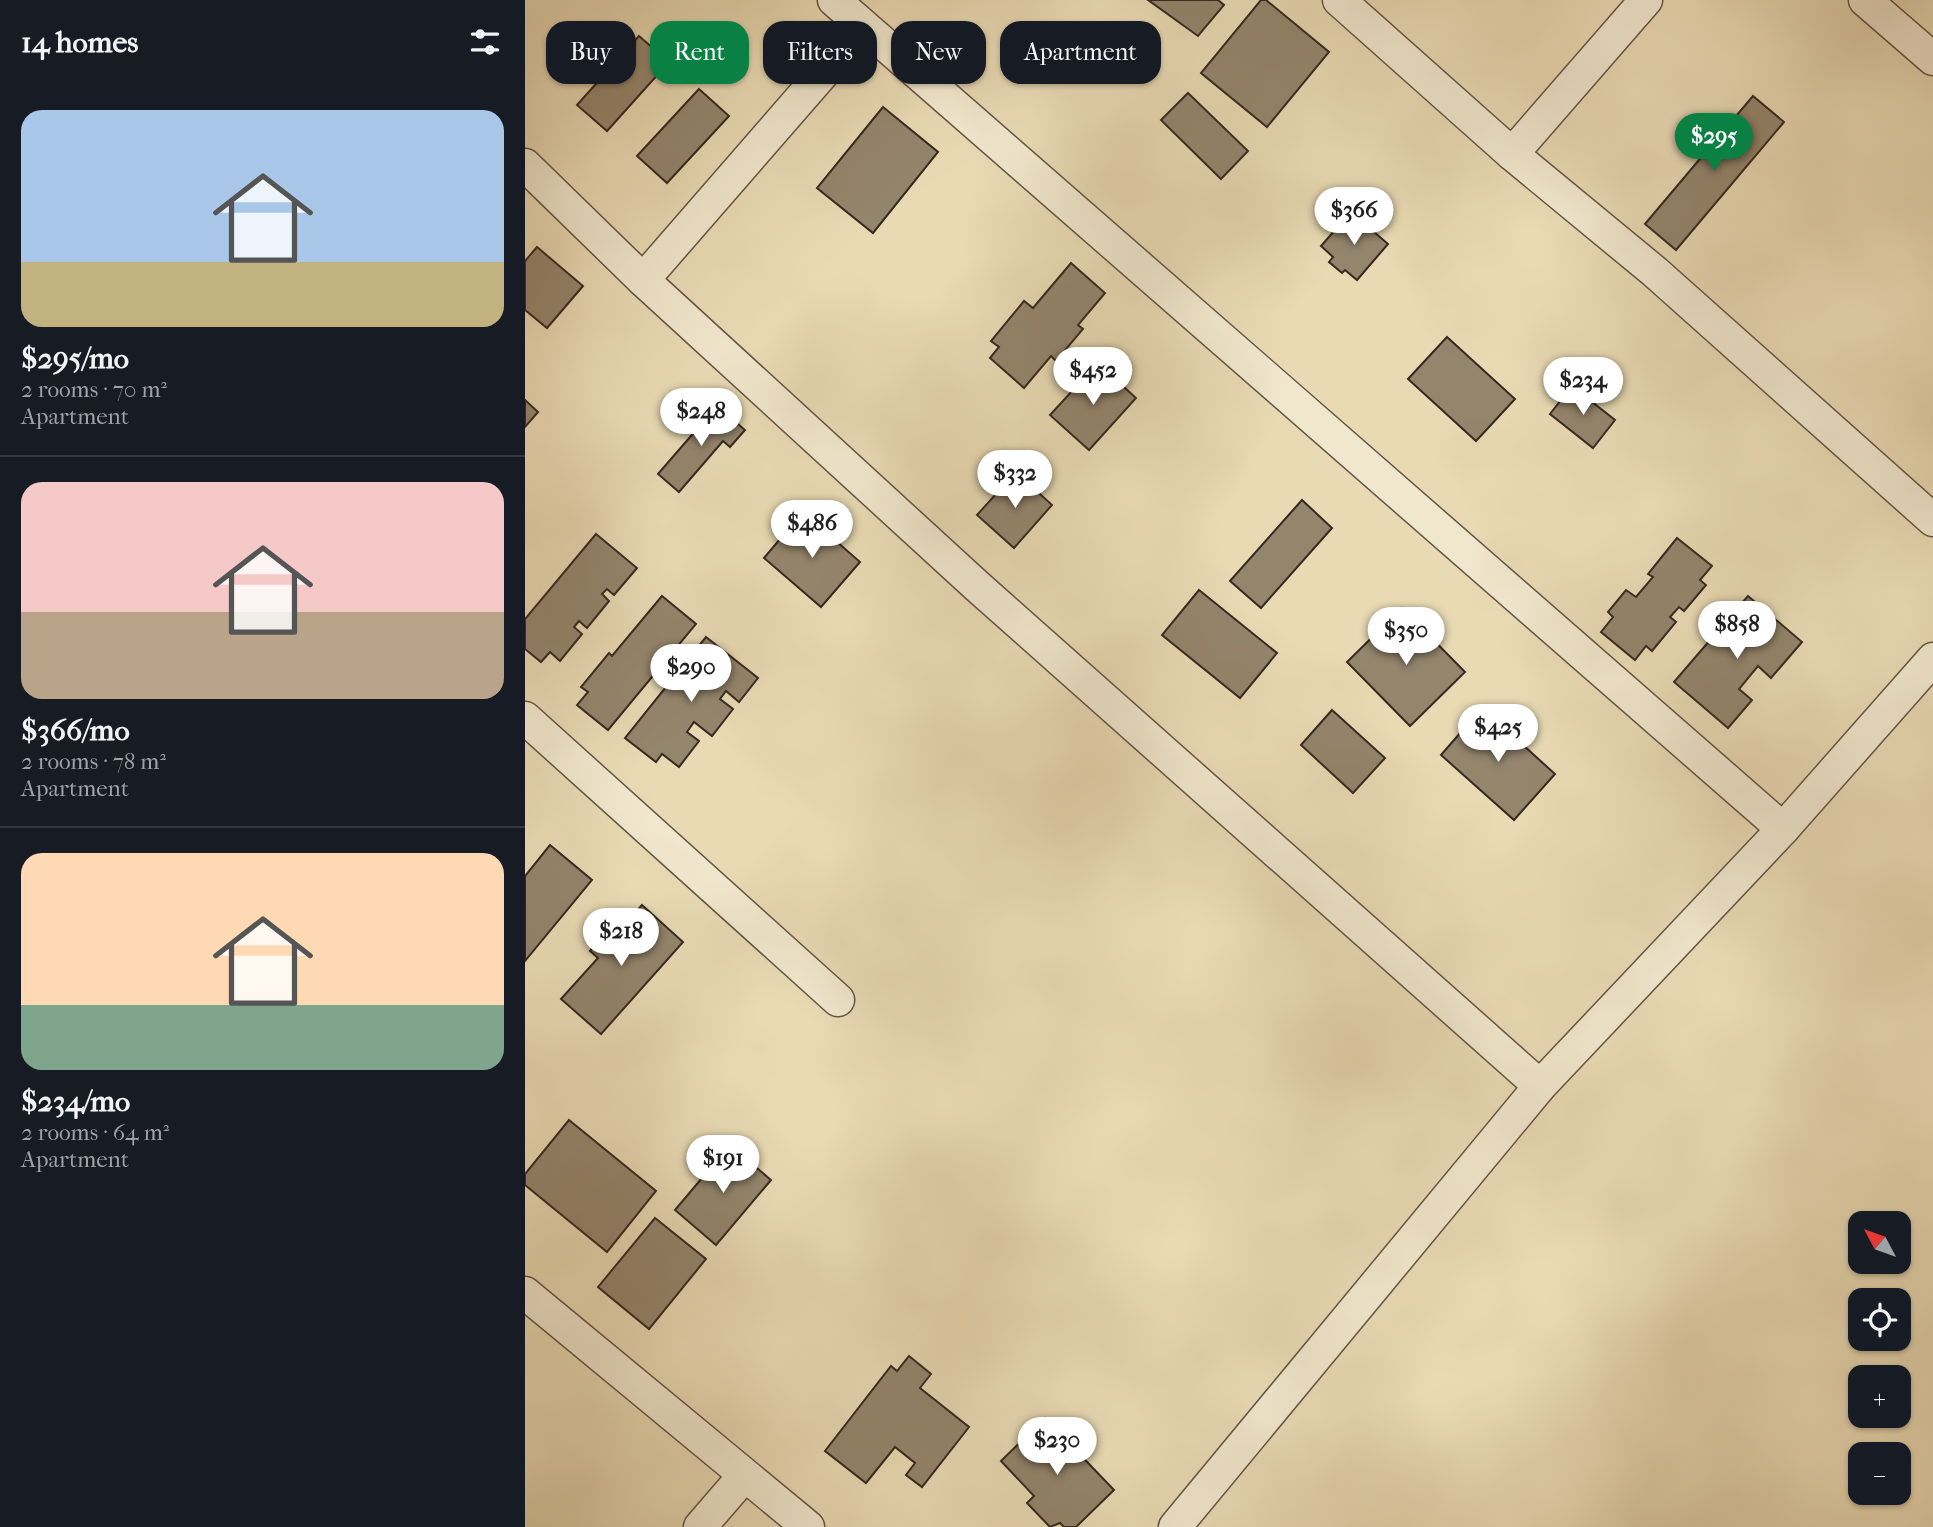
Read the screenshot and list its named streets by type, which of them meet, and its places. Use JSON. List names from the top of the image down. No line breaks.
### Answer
{"north":"top left","page":{"heading":"14 homes","chip":["Buy","Rent","Filters","New","Apartment"],"list":[{"name":"$295/mo","note":"2 rooms · 70 m² · Apartment"},{"name":"$366/mo","note":"2 rooms · 78 m² · Apartment"},{"name":"$234/mo","note":"2 rooms · 64 m² · Apartment"}],"price":["$295","$366","$452","$234","$248","$332","$486","$858","$350","$290","$425","$218","$191","$230"],"map_buttons":["+","−"]}}
